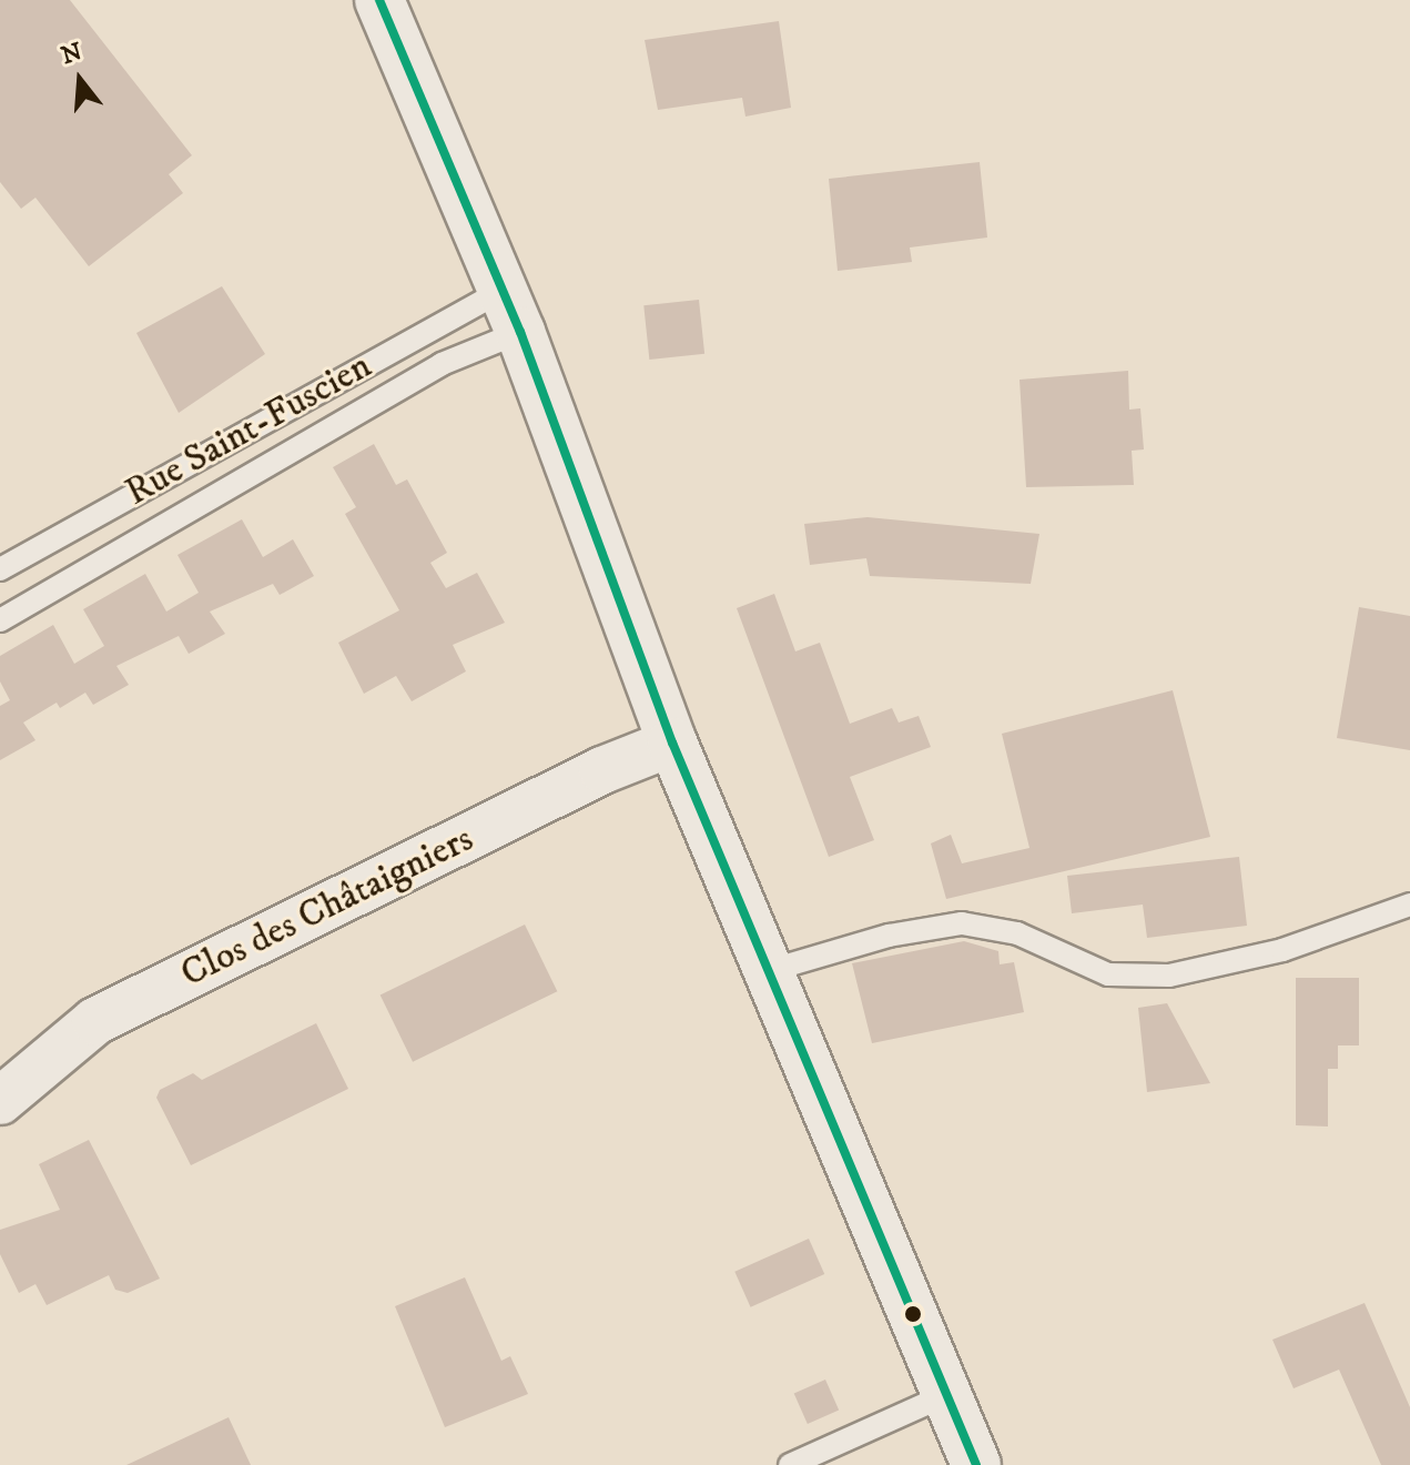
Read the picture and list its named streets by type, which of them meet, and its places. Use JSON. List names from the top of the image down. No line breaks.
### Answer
{"streets":{"street":["Clos des Châtaigniers"],"lane":["Rue Saint-Fuscien"]},"north":"top"}
